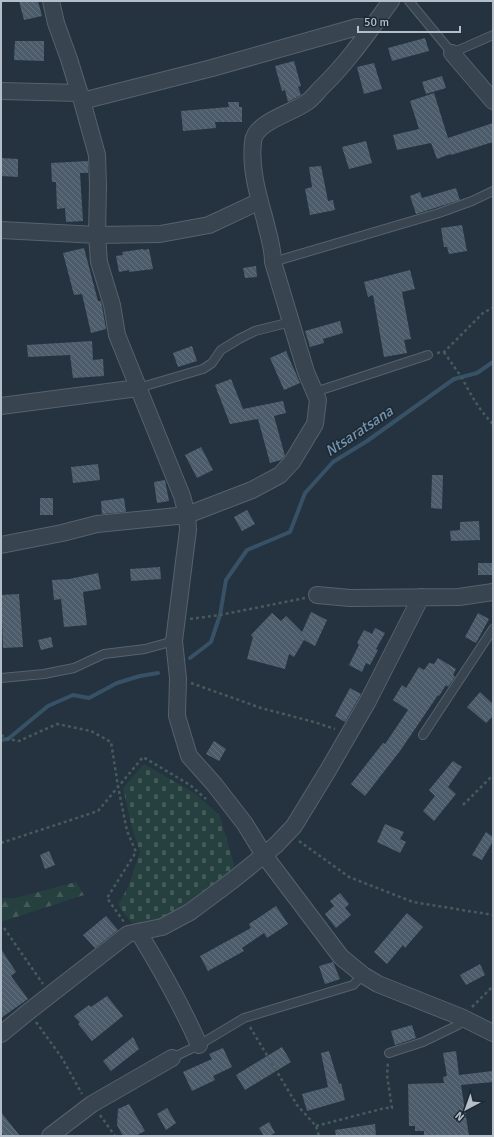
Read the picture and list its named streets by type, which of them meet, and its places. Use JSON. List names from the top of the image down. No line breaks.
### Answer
{"water":["Ntsaratsana"],"scale_bar":"50 m","north":"bottom left"}
